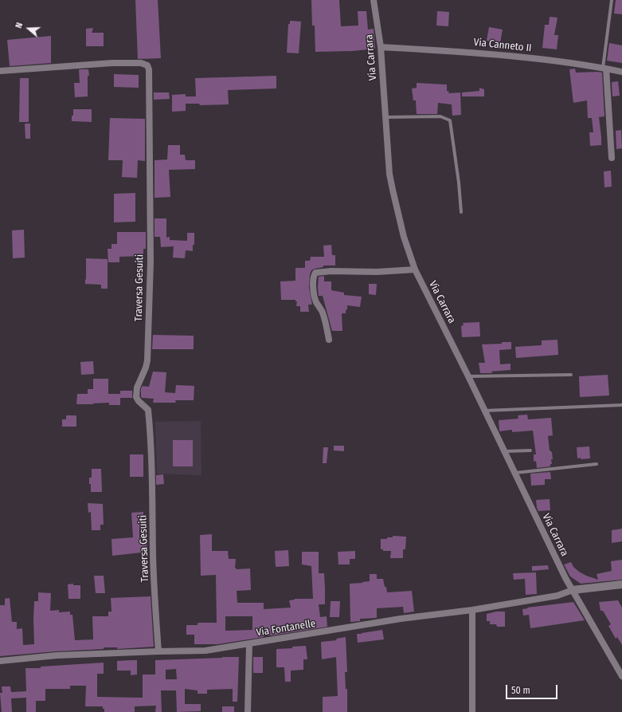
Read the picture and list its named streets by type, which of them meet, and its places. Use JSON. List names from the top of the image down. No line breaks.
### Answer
{"streets":{"street":["Via Canneto II","Via Carrara","Traversa Gesuiti","Via Fontanelle"]},"crossings":[["Via Canneto II","Via Carrara"],["Via Carrara","Via Fontanelle"],["Traversa Gesuiti","Via Fontanelle"]],"scale_bar":"50 m","north":"left"}
